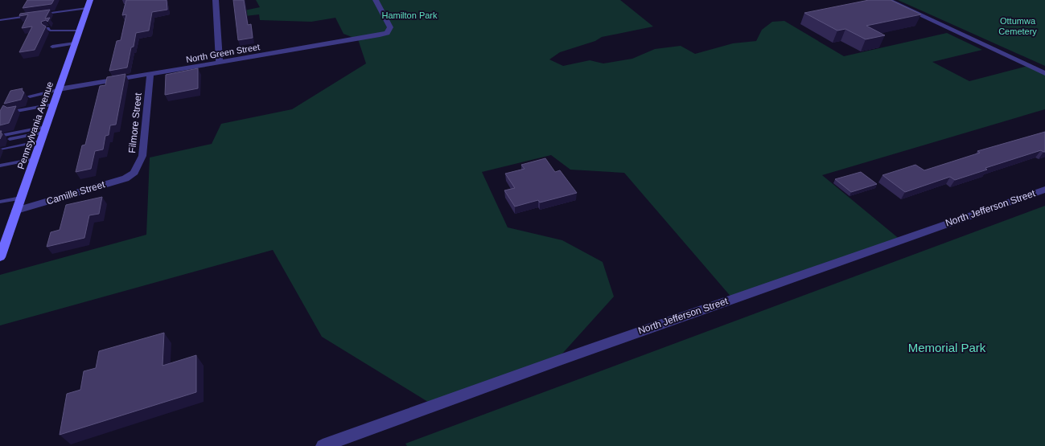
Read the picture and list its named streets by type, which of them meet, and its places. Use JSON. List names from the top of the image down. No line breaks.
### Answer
{"streets":{"main road":["Pennsylvania Avenue"],"street":["North Green Street","Filmore Street","Camille Street","North Jefferson Street"]},"crossings":[["North Green Street","Filmore Street"],["North Green Street","Pennsylvania Avenue"],["Filmore Street","Camille Street"],["Pennsylvania Avenue","Camille Street"]],"parks":["Hamilton Park","Ottumwa Cemetery","Memorial Park"]}
